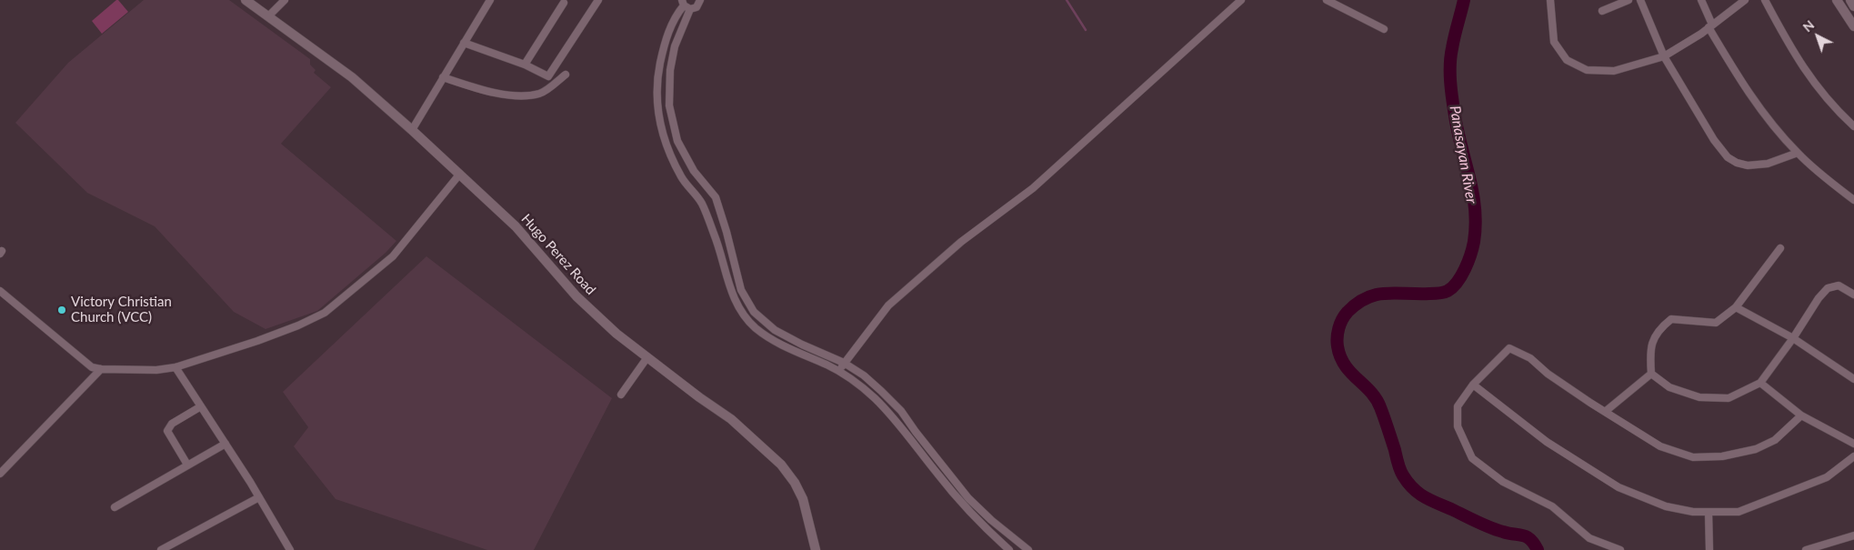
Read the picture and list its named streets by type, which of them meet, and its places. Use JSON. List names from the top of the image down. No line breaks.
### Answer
{"streets":{"street":["Hugo Perez Road"]},"water":["Panasayan River"],"places":["Victory Christian Church (VCC)"],"north":"top left"}
